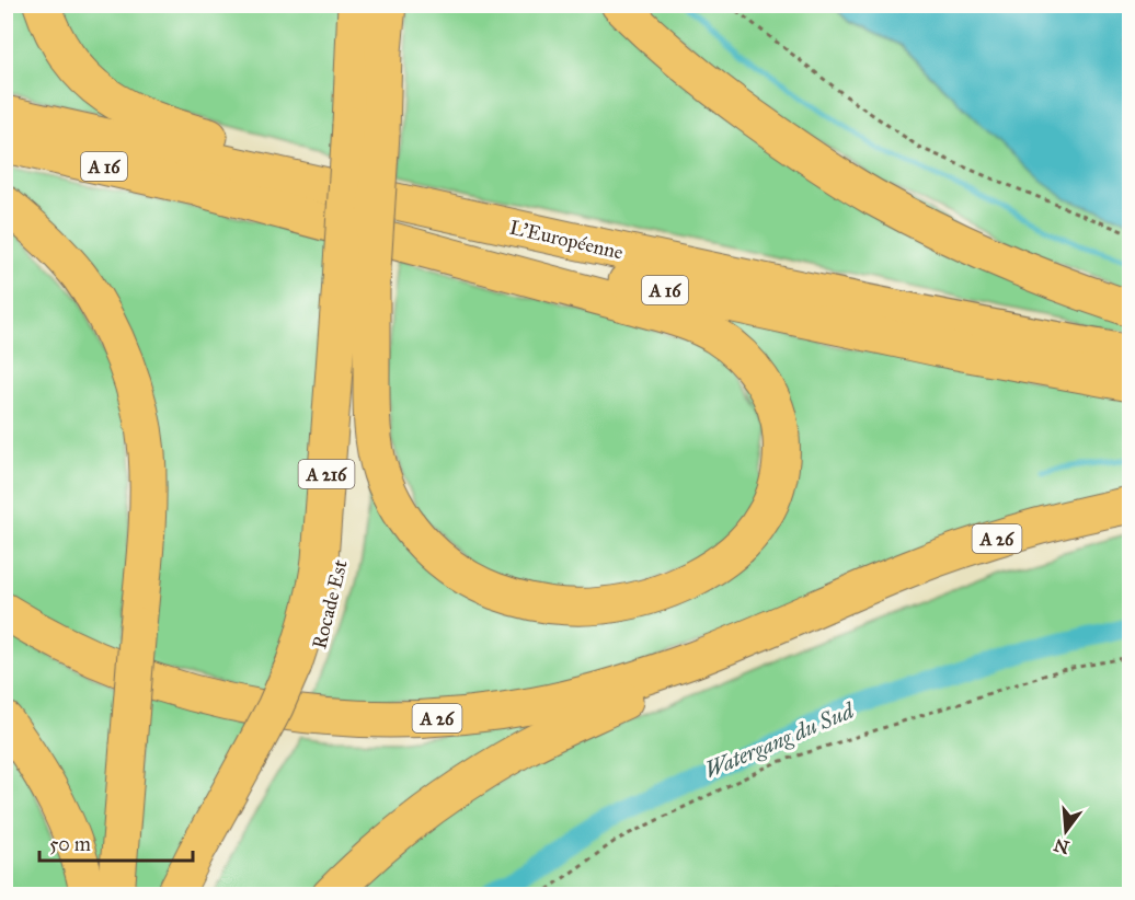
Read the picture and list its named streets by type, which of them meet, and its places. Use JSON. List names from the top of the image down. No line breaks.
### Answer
{"streets":{"highway":["A 16","L'Européenne","A 216","A 26","Rocade Est"]},"crossings":[["A 216","Rocade Est"]],"water":["Watergang du Sud"],"scale_bar":"50 m","north":"bottom"}
